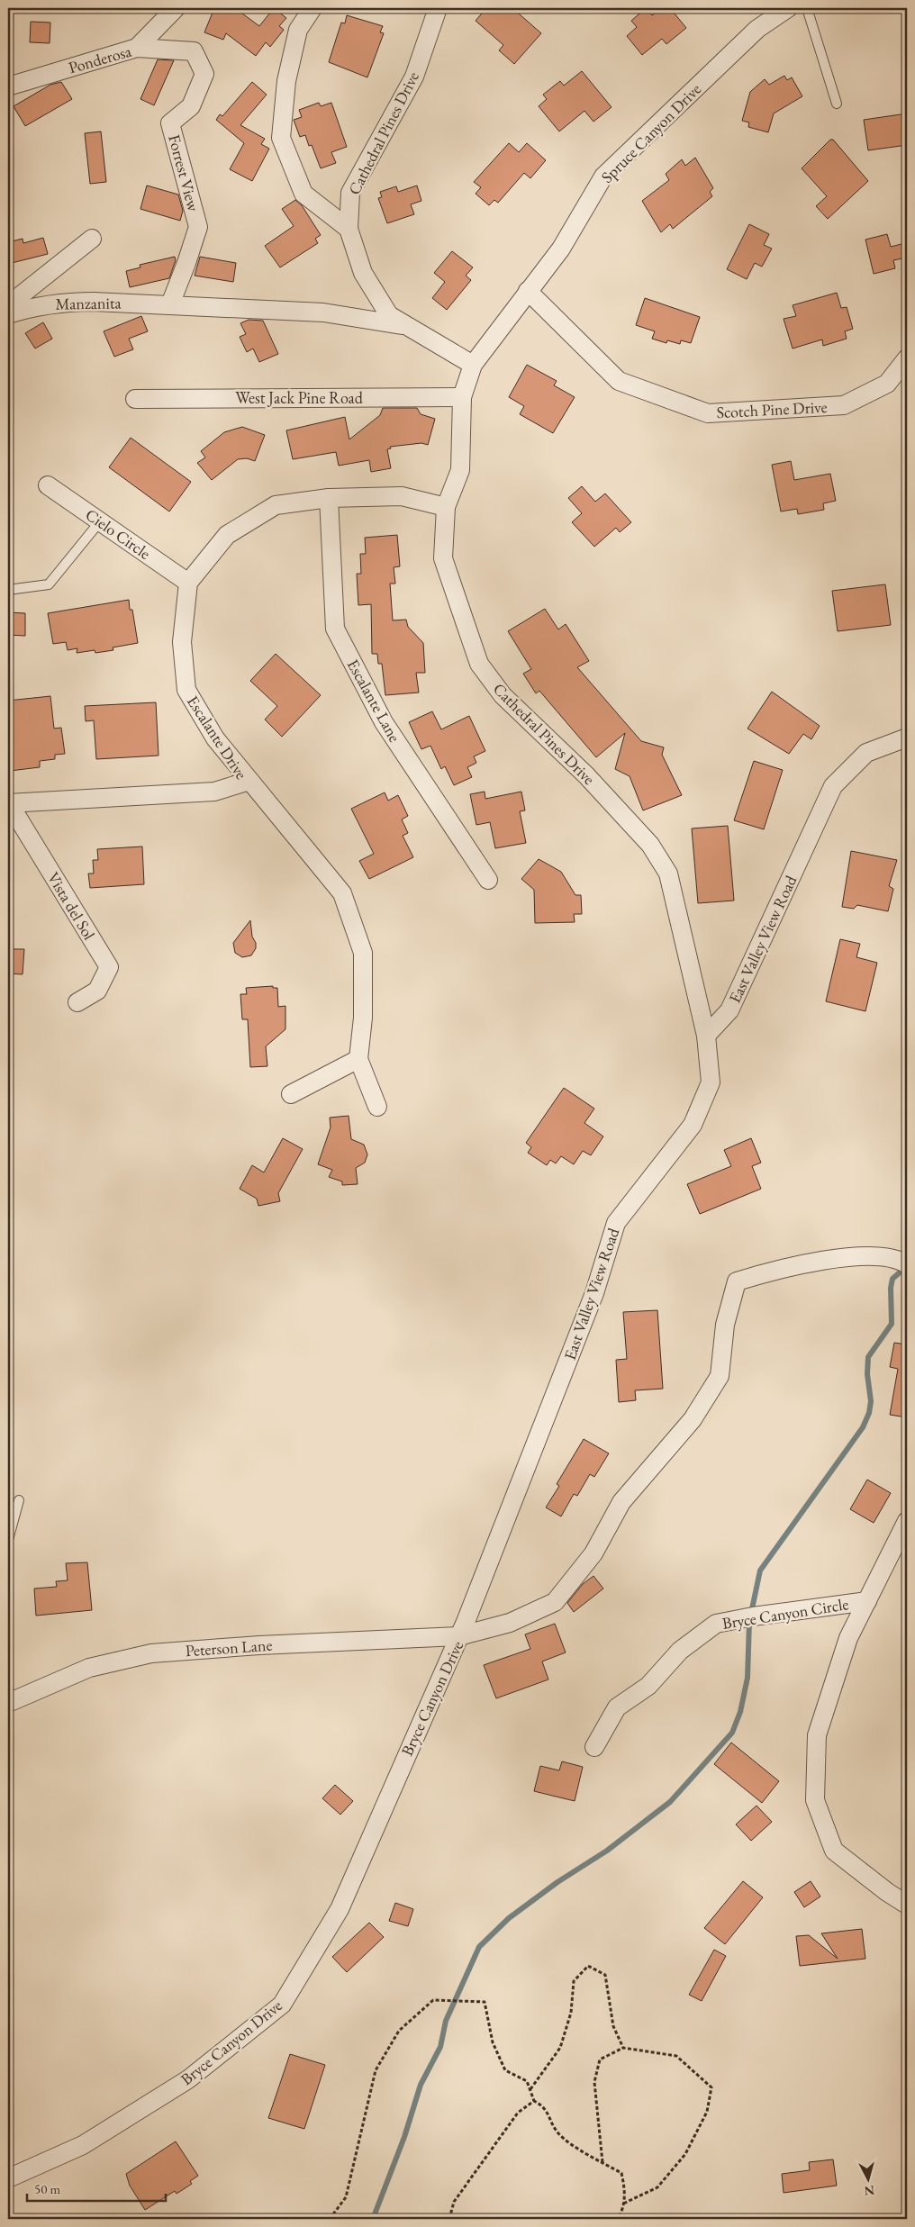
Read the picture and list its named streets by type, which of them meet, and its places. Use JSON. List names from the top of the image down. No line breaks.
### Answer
{"streets":{"street":["Ponderosa","Cathedral Pines Drive","Spruce Canyon Drive","Forrest View","Manzanita","West Jack Pine Road","Scotch Pine Drive","Cielo Circle","Escalante Lane","Escalante Drive","Vista del Sol","East Valley View Road","Bryce Canyon Circle","Peterson Lane","Bryce Canyon Drive"]},"crossings":[["Ponderosa","Forrest View"],["Cathedral Pines Drive","Spruce Canyon Drive"],["Cathedral Pines Drive","Manzanita"],["Cathedral Pines Drive","West Jack Pine Road"],["Cathedral Pines Drive","East Valley View Road"],["Spruce Canyon Drive","Scotch Pine Drive"],["Forrest View","Manzanita"],["Cielo Circle","Escalante Drive"],["Escalante Drive","Vista del Sol"],["East Valley View Road","Peterson Lane"],["East Valley View Road","Bryce Canyon Drive"],["Peterson Lane","Bryce Canyon Drive"]],"scale_bar":"50 m","north":"bottom"}
